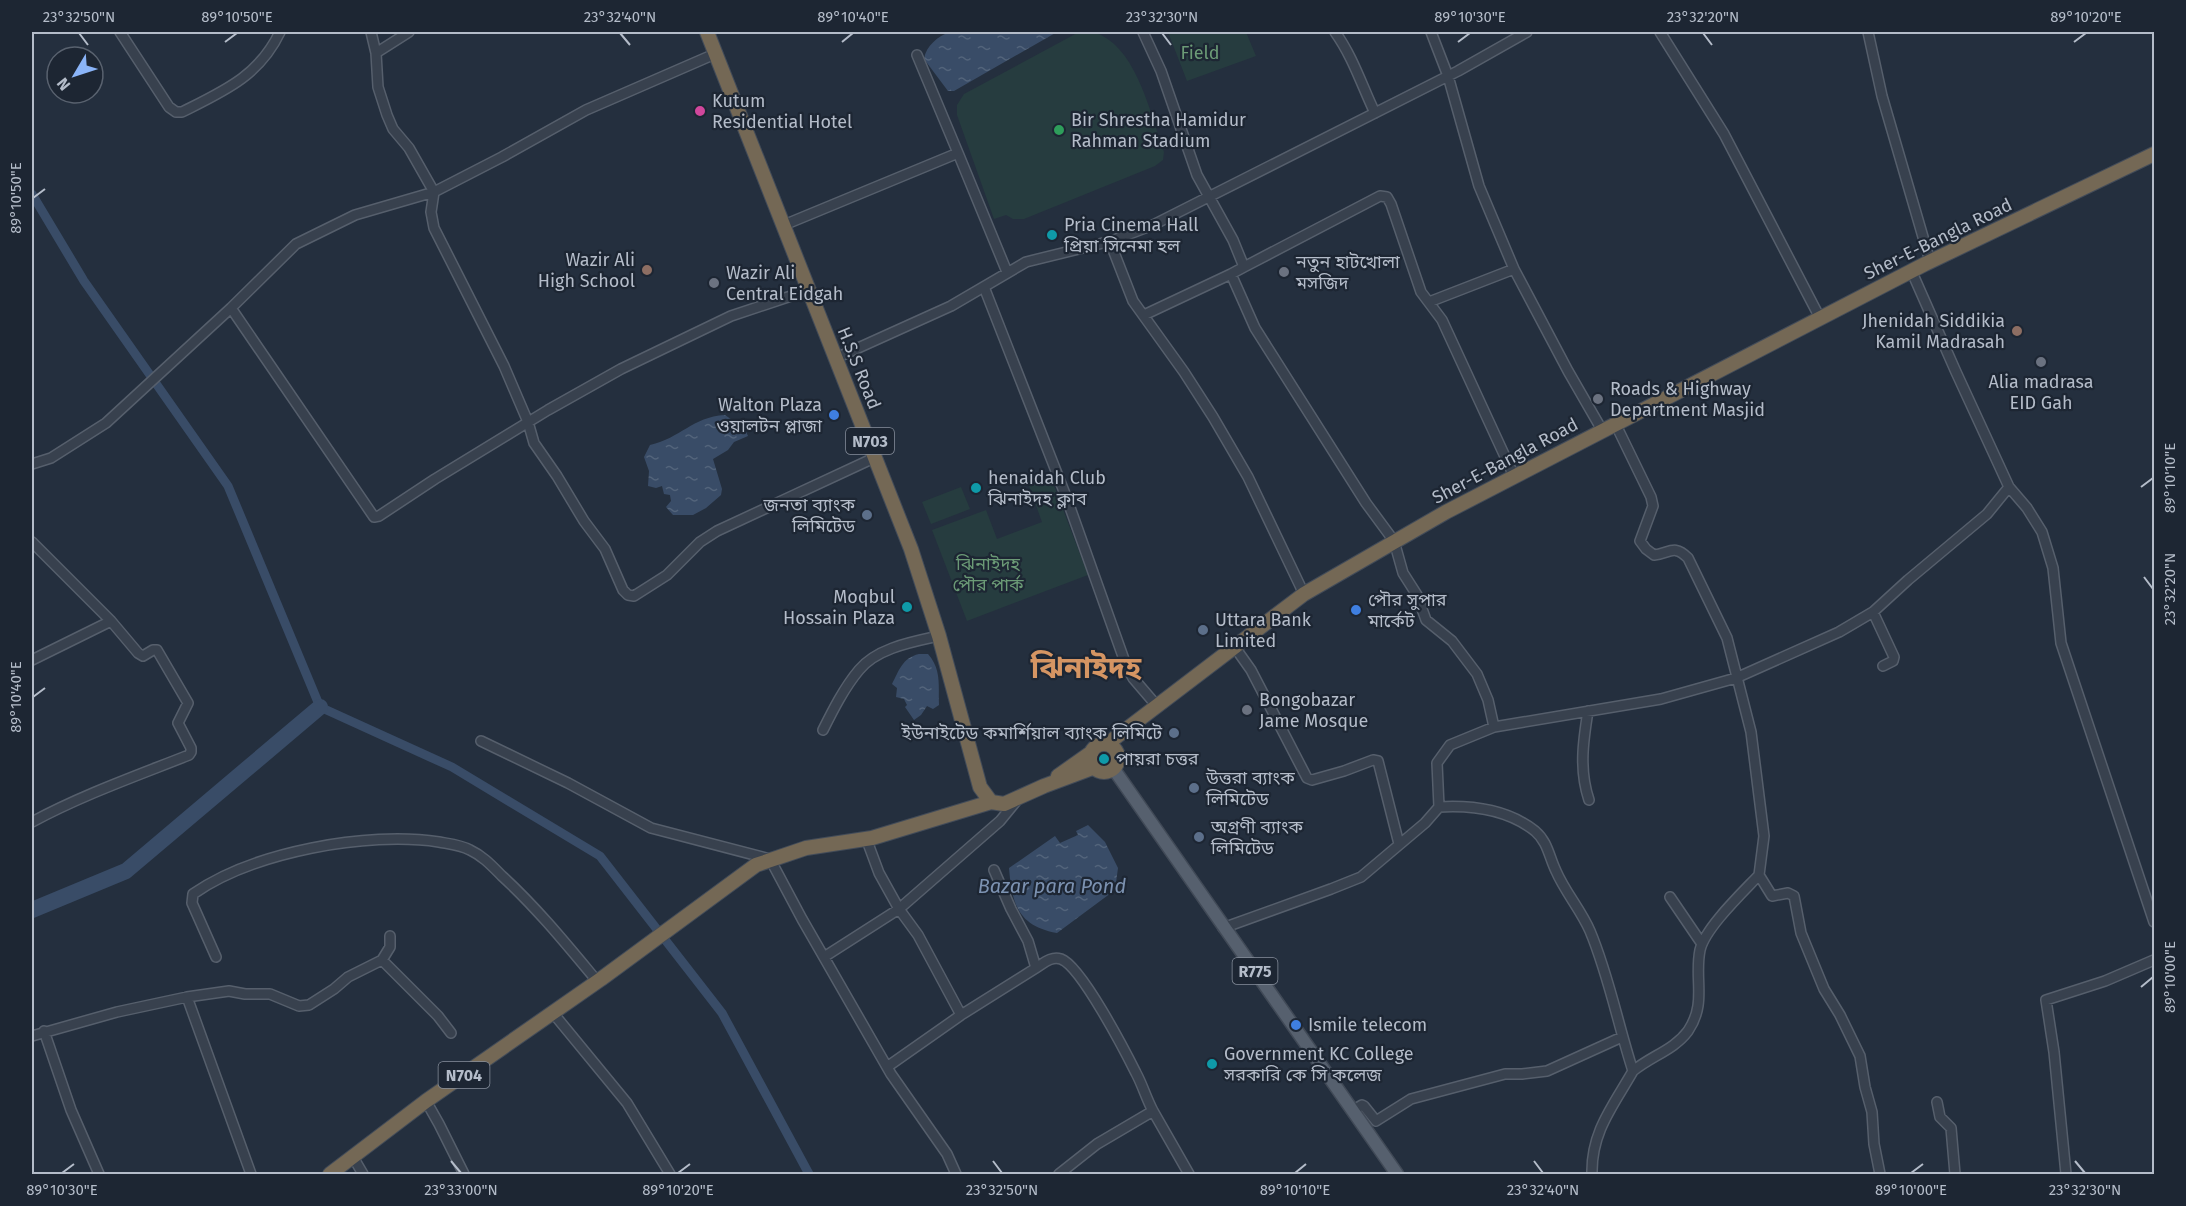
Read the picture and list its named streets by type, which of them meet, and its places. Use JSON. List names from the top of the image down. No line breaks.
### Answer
{"streets":{"highway":["Sher-E-Bangla Road","H.S.S Road","N703","N704"],"main road":["R775"]},"crossings":[["Sher-E-Bangla Road","R775"],["H.S.S Road","N704"]],"districts":["ঝিনাইদহ"],"water":["Bazar para Pond"],"parks":["Field","ঝিনাইদহ পৌর পার্ক"],"places":["Kutum Residential Hotel","Bir Shrestha Hamidur Rahman Stadium","Pria Cinema Hall প্রিয়া সিনেমা হল","Wazir Ali High School","নতুন হাটখোলা মসজিদ","Wazir Ali Central Eidgah","Jhenidah Siddikia Kamil Madrasah","Alia madrasa EID Gah","Roads & Highway Department Masjid","Walton Plaza ওয়ালটন প্লাজা","henaidah Club ঝিনাইদহ ক্লাব","জনতা ব্যাংক লিমিটেড","Moqbul Hossain Plaza","পৌর সুপার মার্কেট","Uttara Bank Limited","Bongobazar Jame Mosque","ইউনাইটেড কমার্শিয়াল ব্যাংক লিমিটে","পায়রা চত্তর","উত্তরা ব্যাংক লিমিটেড","অগ্রণী ব্যাংক লিমিটেড","Ismile telecom","Government KC College সরকারি কে সি কলেজ"],"north":"bottom left","coordinates":["23°32'50\"N","89°10'50\"E","23°32'40\"N","89°10'40\"E","23°32'30\"N","89°10'30\"E","23°32'20\"N","89°10'20\"E","89°10'10\"E","89°10'00\"E","23°33'00\"N"]}
